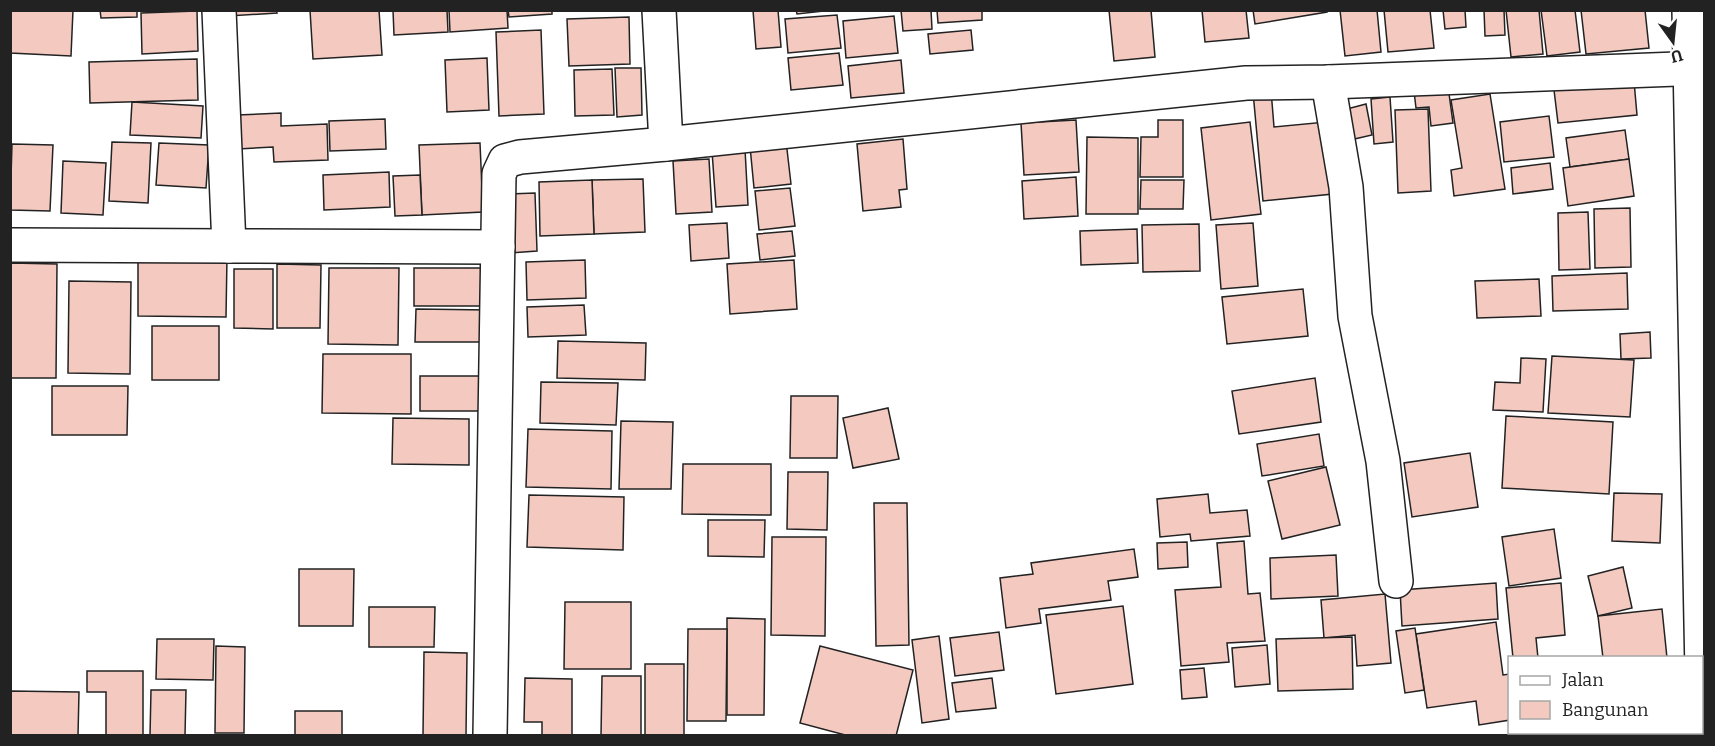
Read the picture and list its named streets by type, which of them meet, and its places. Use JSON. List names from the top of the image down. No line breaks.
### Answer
{"legend":["Jalan","Bangunan"],"north":"bottom"}
